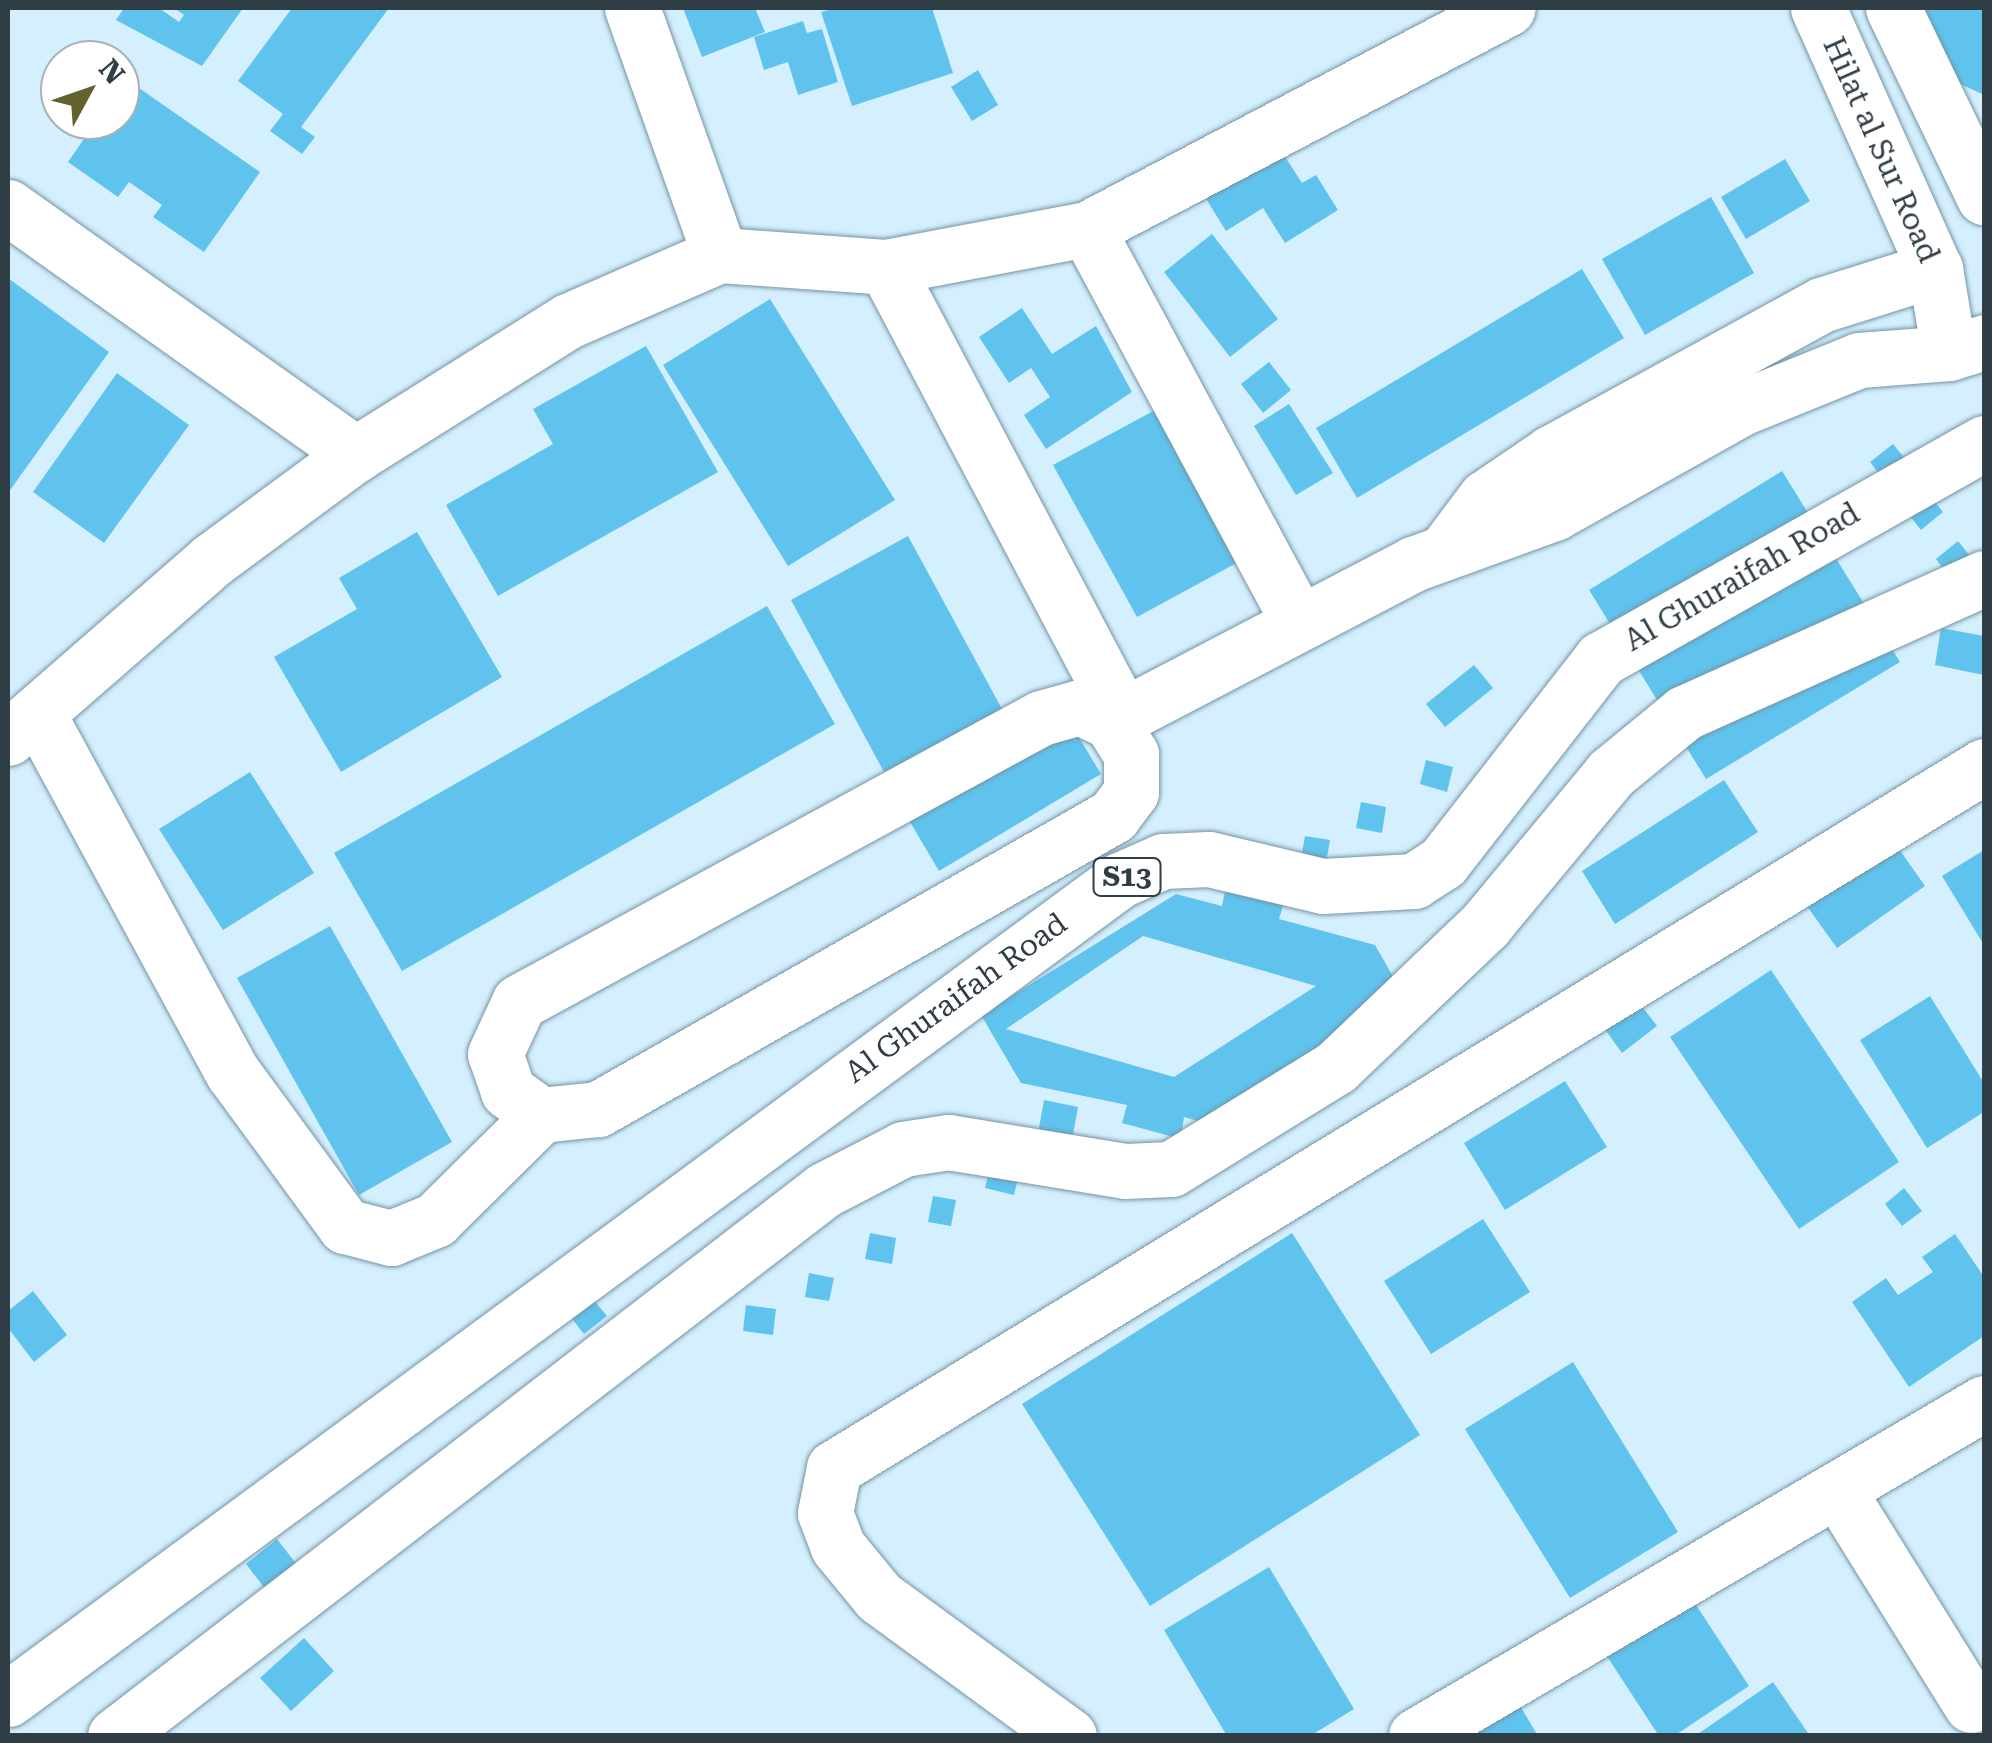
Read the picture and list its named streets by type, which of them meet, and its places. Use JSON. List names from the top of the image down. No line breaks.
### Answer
{"streets":{"street":["Hilat al Sur Road","Al Ghuraifah Road","S13"]},"north":"top right"}
